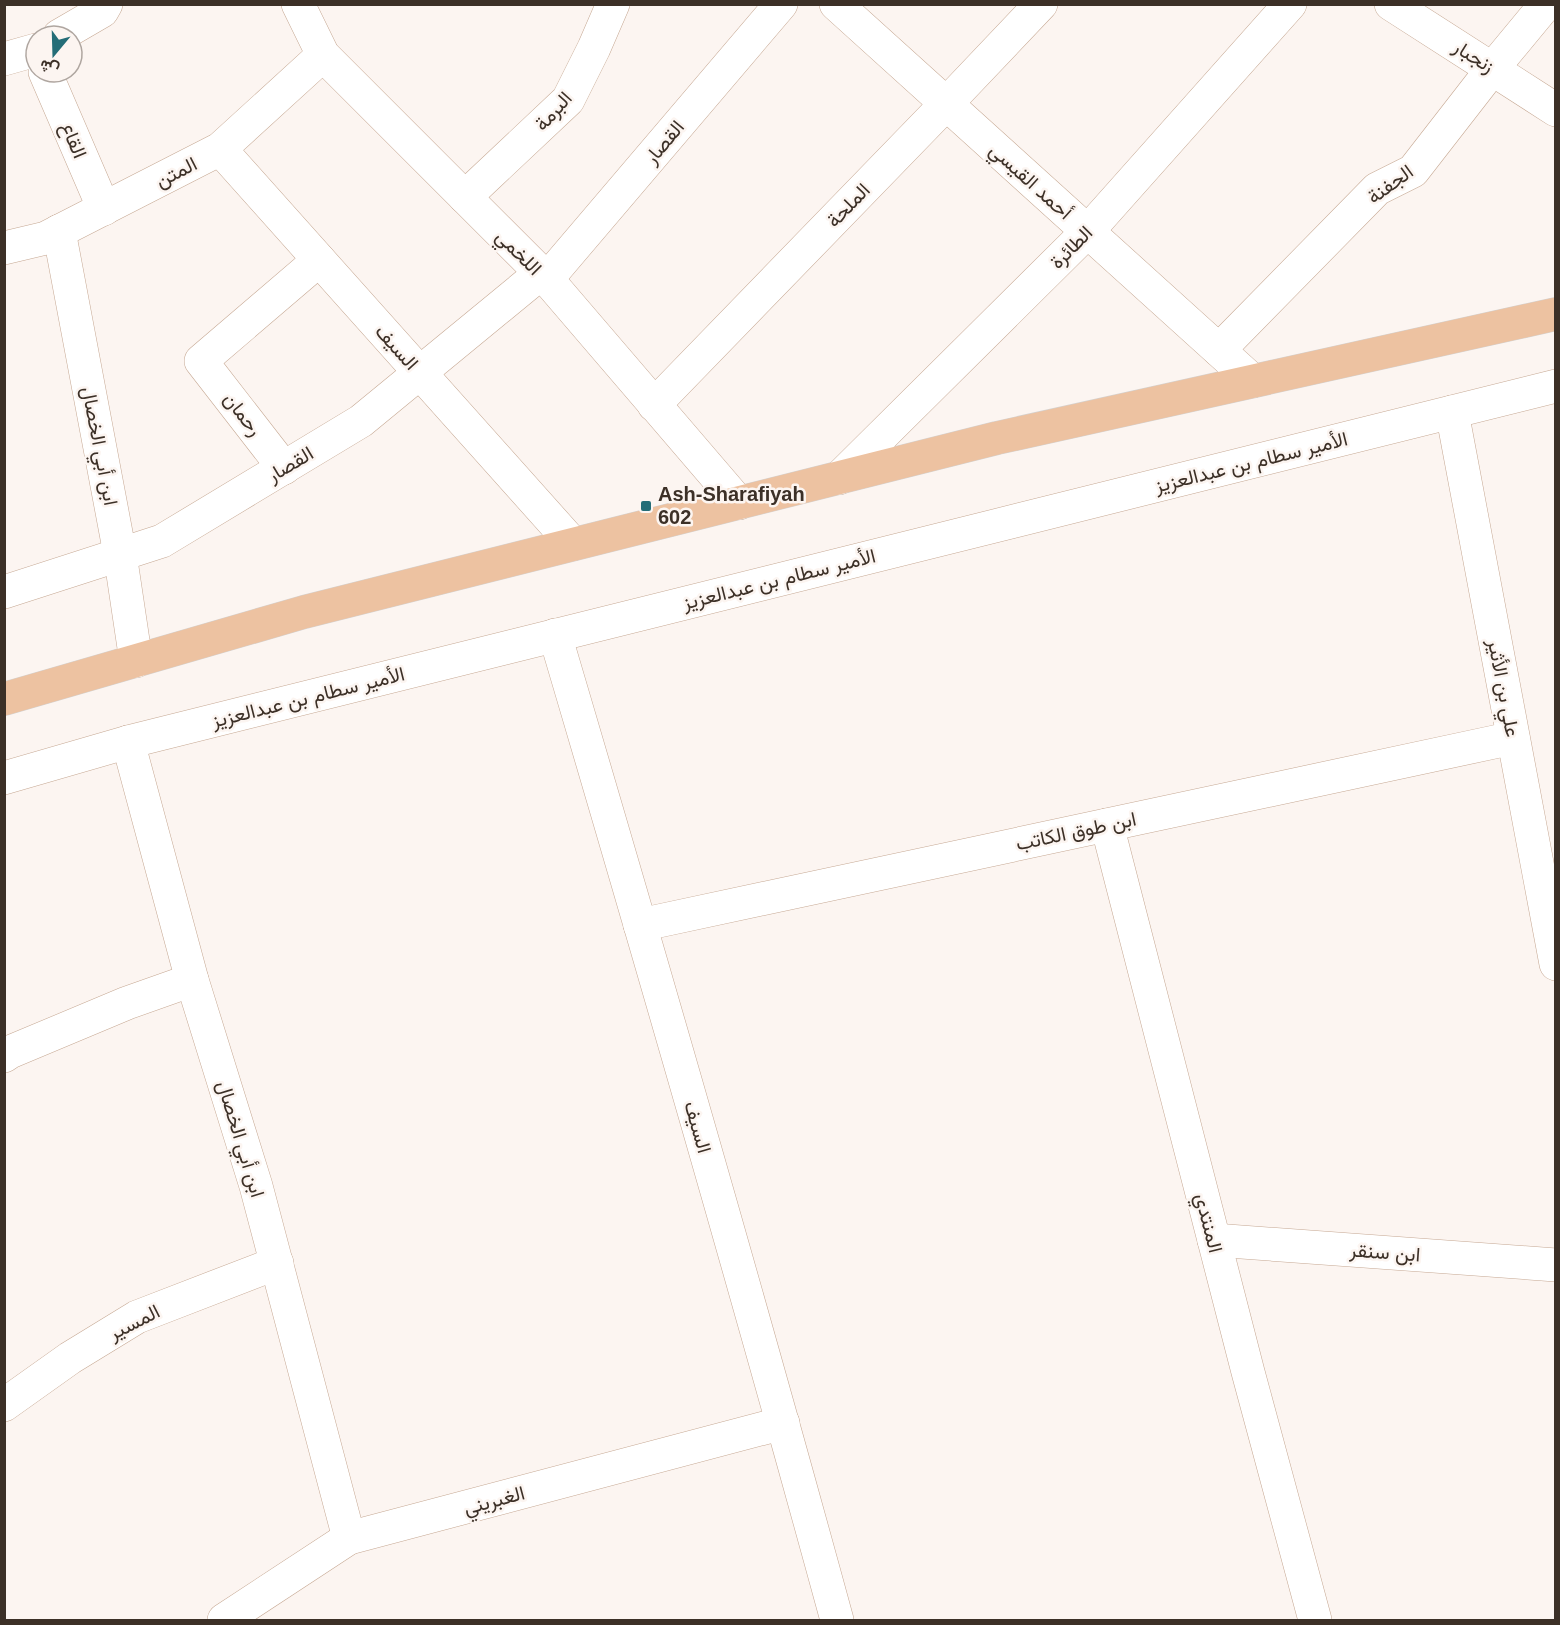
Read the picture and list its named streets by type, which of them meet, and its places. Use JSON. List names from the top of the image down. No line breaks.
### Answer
{"streets":{"street":["زنجبار","البرمة","القاع","القصار","المتن","أحمد القيسي","الجفنة","الملحة","الطائرة","اللخمي","السيف","رحمان","ابن أبي الخصال","الأمير سطام بن عبدالعزيز","علي بن الأثير","ابن طوق الكاتب","المنتدي","ابن سنقر","المسير","الغبريني"]},"crossings":[["زنجبار","الجفنة"],["البرمة","اللخمي"],["القاع","المتن"],["القصار","اللخمي"],["القصار","السيف"],["القصار","رحمان"],["القصار","ابن أبي الخصال"],["المتن","اللخمي"],["المتن","السيف"],["المتن","ابن أبي الخصال"],["أحمد القيسي","الجفنة"],["أحمد القيسي","الملحة"],["أحمد القيسي","الطائرة"],["الملحة","اللخمي"],["السيف","رحمان"],["السيف","الأمير سطام بن عبدالعزيز"],["السيف","ابن طوق الكاتب"],["السيف","الغبريني"],["ابن أبي الخصال","الأمير سطام بن عبدالعزيز"],["ابن أبي الخصال","المسير"],["ابن أبي الخصال","الغبريني"],["الأمير سطام بن عبدالعزيز","علي بن الأثير"],["علي بن الأثير","ابن طوق الكاتب"],["ابن طوق الكاتب","المنتدي"],["المنتدي","ابن سنقر"]],"places":{"transit":["Ash-Sharafiyah 602"]},"north":"bottom"}
